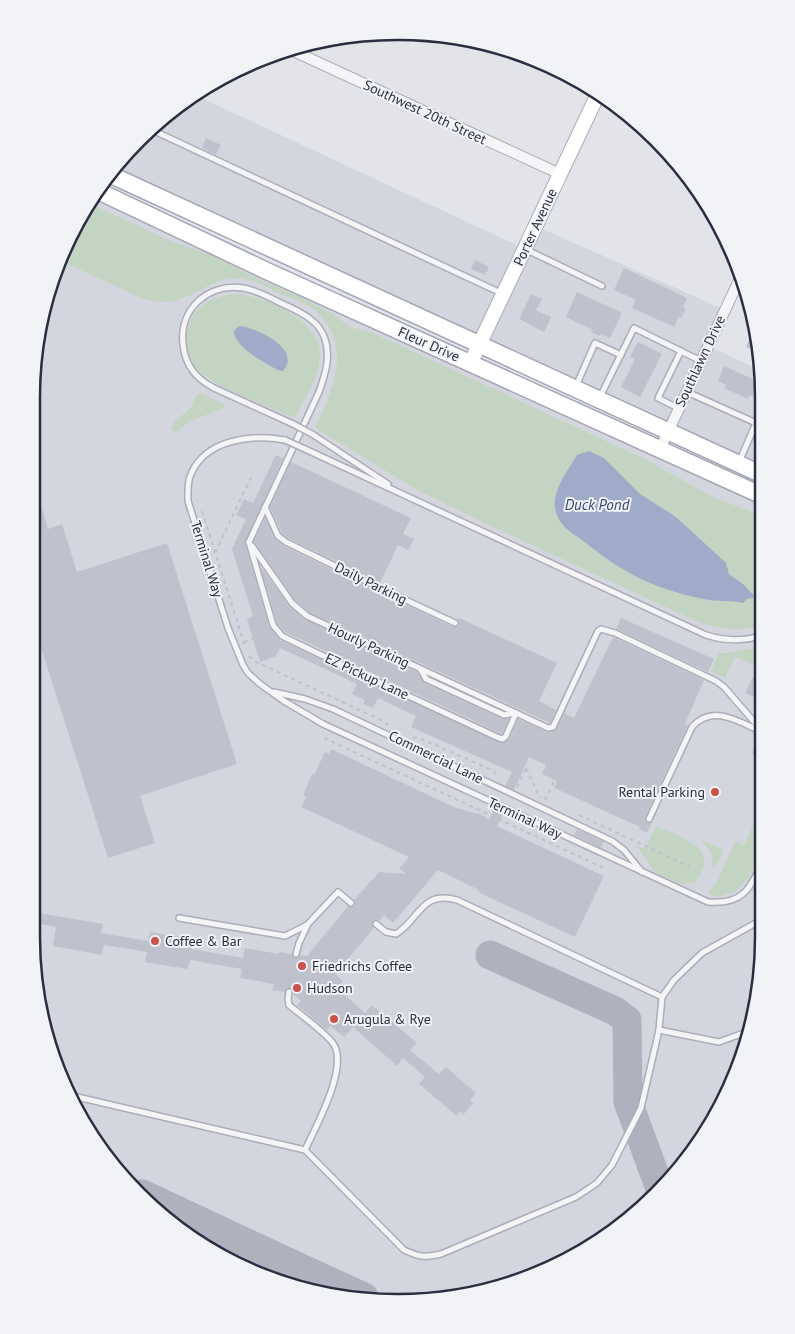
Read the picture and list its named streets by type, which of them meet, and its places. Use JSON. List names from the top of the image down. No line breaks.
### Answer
{"streets":{"main road":["Fleur Drive"],"street":["Southwest 20th Street","Porter Avenue","Southlawn Drive"],"lane":["Terminal Way","Daily Parking","Hourly Parking","EZ Pickup Lane","Commercial Lane"]},"crossings":[["Southwest 20th Street","Porter Avenue"],["Porter Avenue","Fleur Drive"],["Fleur Drive","Southlawn Drive"],["Terminal Way","Commercial Lane"],["Hourly Parking","EZ Pickup Lane"]],"water":["Duck Pond"],"places":["Rental Parking","Coffee & Bar","Friedrichs Coffee","Hudson","Arugula & Rye"]}
